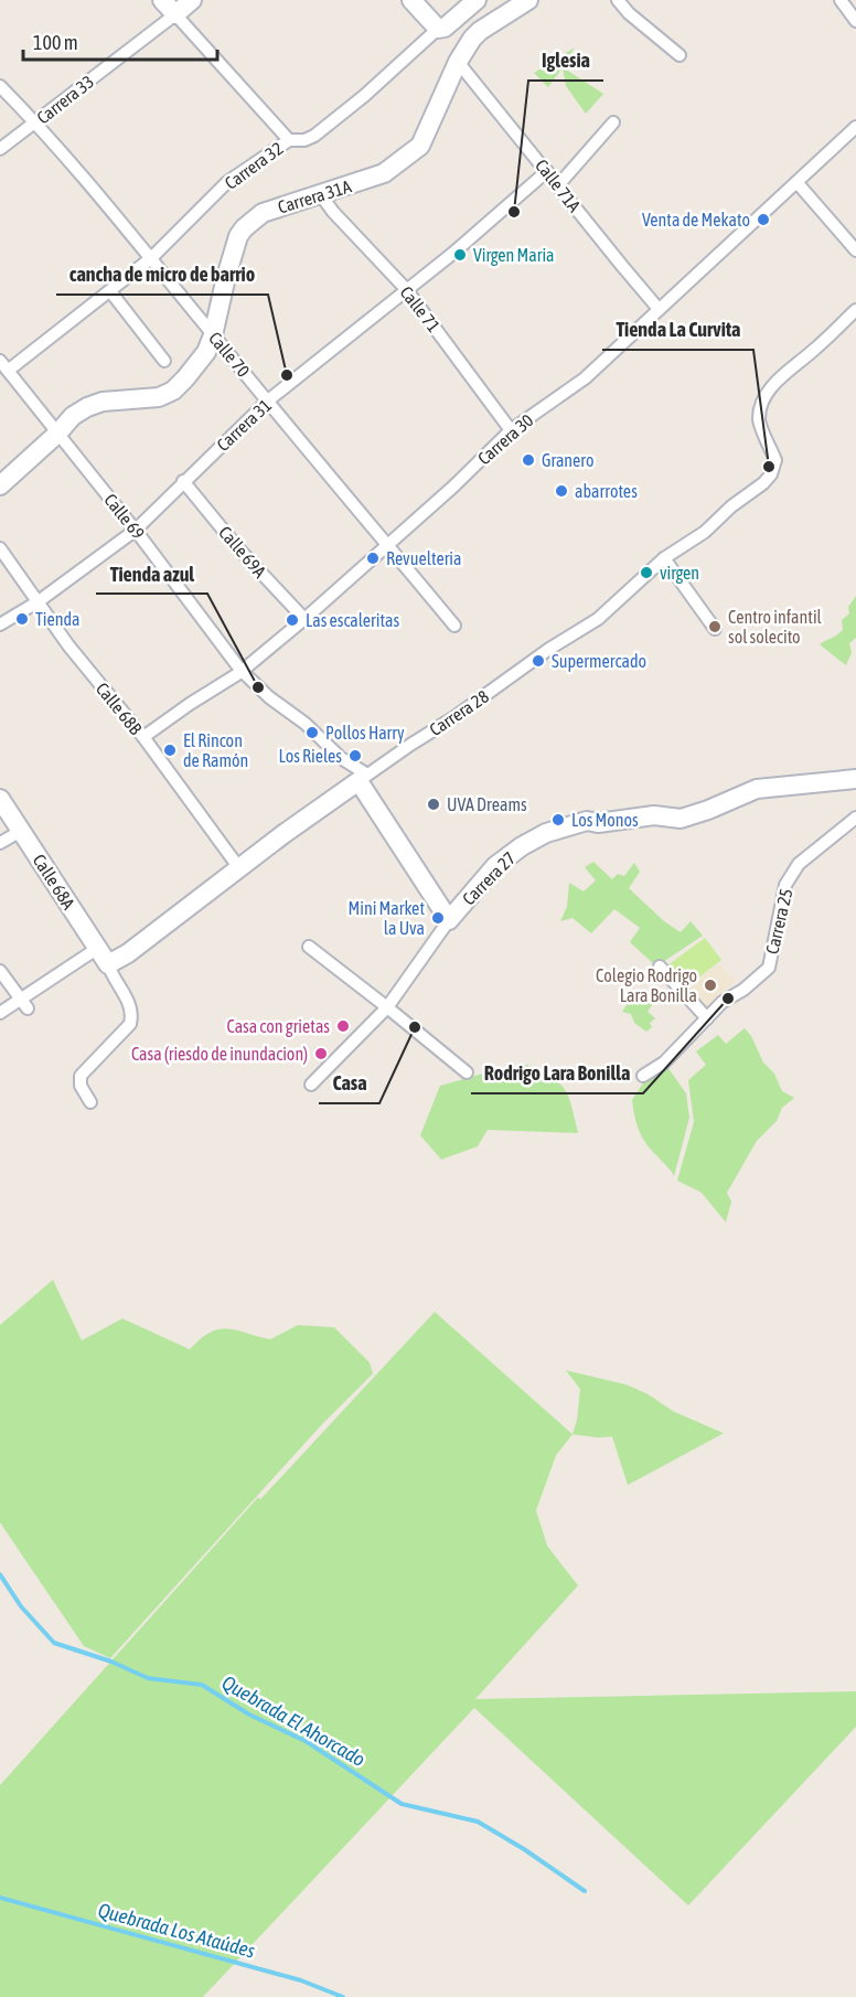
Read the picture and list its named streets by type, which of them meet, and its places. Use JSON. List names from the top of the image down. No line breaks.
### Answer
{"streets":{"street":["Carrera 33","Carrera 32","Calle 71A","Carrera 31A","Calle 71","Calle 70","Carrera 31","Carrera 30","Calle 69","Calle 69A","Calle 68B","Carrera 28","Carrera 27","Calle 68A","Carrera 25"]},"crossings":[["Carrera 33","Calle 70"],["Carrera 32","Calle 70"],["Carrera 32","Calle 69"],["Calle 71A","Carrera 31A"],["Calle 71A","Carrera 31"],["Calle 71A","Carrera 30"],["Carrera 31A","Calle 71"],["Carrera 31A","Calle 70"],["Carrera 31A","Calle 69"],["Calle 71","Carrera 31"],["Calle 71","Carrera 30"],["Calle 70","Carrera 31"],["Calle 70","Carrera 30"],["Carrera 31","Calle 69"],["Carrera 31","Calle 69A"],["Carrera 31","Calle 68B"],["Carrera 30","Calle 69"],["Carrera 30","Calle 69A"],["Carrera 30","Calle 68B"],["Calle 69","Carrera 28"],["Calle 69","Carrera 27"],["Calle 68B","Carrera 28"],["Carrera 28","Calle 68A"]],"water":["Quebrada El Ahorcado","Quebrada Los Ataúdes"],"places":["Iglesia","Venta de Mekato","Virgen Maria","cancha de micro de barrio","Granero","Tienda La Curvita","abarrotes","Revuelteria","virgen","Tienda","Las escaleritas","Centro infantil sol solecito","Supermercado","Tienda azul","Pollos Harry","El Rincon de Ramón","Los Rieles","UVA Dreams","Los Monos","Mini Market la Uva","Colegio Rodrigo Lara Bonilla","Rodrigo Lara Bonilla","Casa con grietas","Casa","Casa (riesdo de inundacion)"],"scale_bar":"100 m"}
